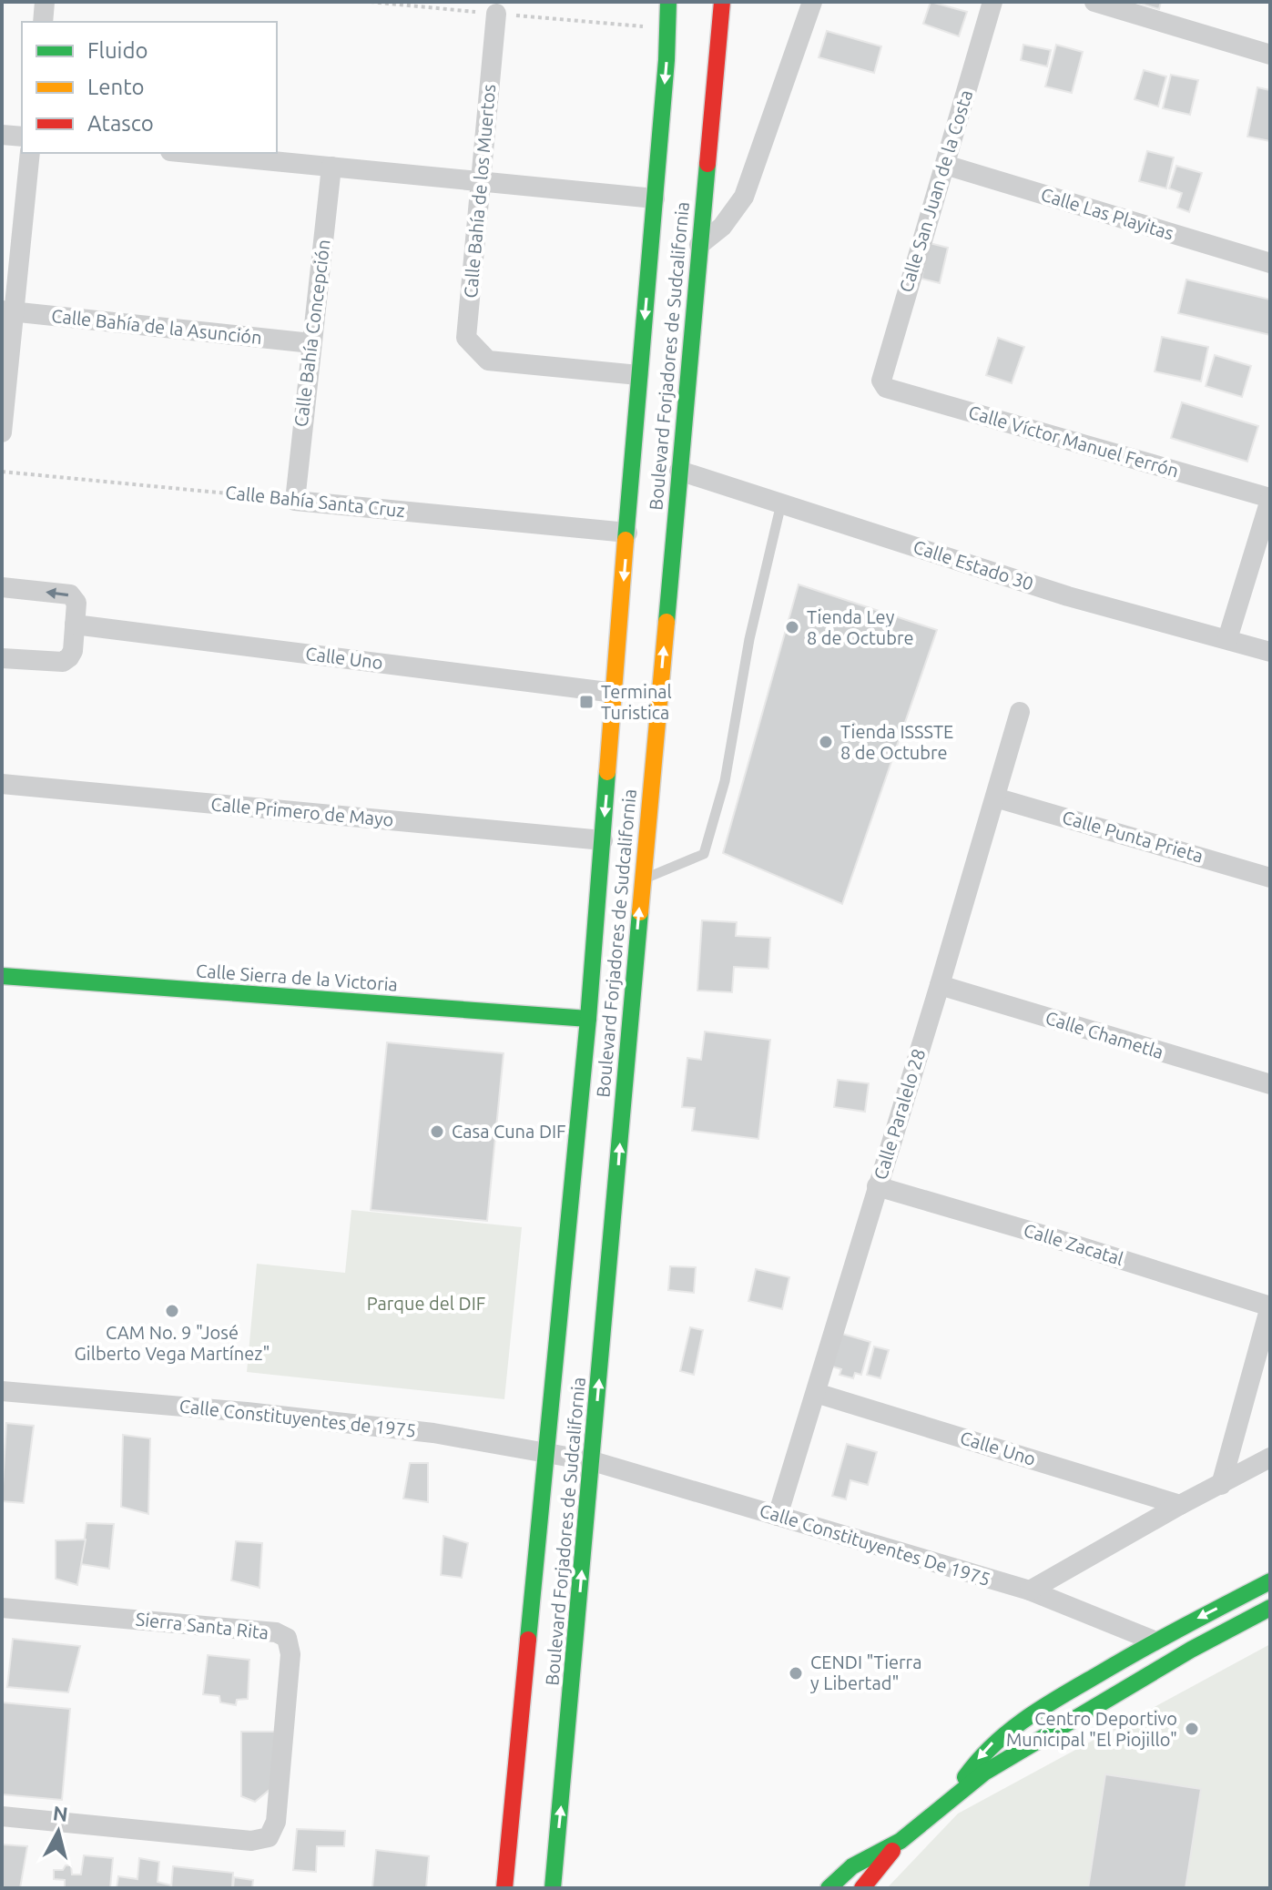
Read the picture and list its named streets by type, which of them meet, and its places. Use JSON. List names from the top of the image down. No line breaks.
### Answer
{"streets":{"main road":["Boulevard Forjadores de Sudcalifornia","Calle Sierra de la Victoria"],"street":["Calle Bahía de los Muertos","Calle San Juan de la Costa","Calle Las Playitas","Calle Bahía de la Asunción","Calle Bahía Concepción","Calle Víctor Manuel Ferrón","Calle Bahía Santa Cruz","Calle Estado 30","Calle Uno","Calle Primero de Mayo","Calle Punta Prieta","Calle Chametla","Calle Paralelo 28","Calle Zacatal","Calle Constituyentes de 1975","Calle Constituyentes De 1975","Sierra Santa Rita"]},"crossings":[["Calle Bahía de los Muertos","Boulevard Forjadores de Sudcalifornia"],["Calle San Juan de la Costa","Calle Las Playitas"],["Calle San Juan de la Costa","Calle Víctor Manuel Ferrón"],["Calle Bahía de la Asunción","Calle Bahía Concepción"],["Calle Bahía Concepción","Calle Bahía Santa Cruz"],["Boulevard Forjadores de Sudcalifornia","Calle Bahía Santa Cruz"],["Boulevard Forjadores de Sudcalifornia","Calle Estado 30"],["Boulevard Forjadores de Sudcalifornia","Calle Uno"],["Boulevard Forjadores de Sudcalifornia","Calle Primero de Mayo"],["Boulevard Forjadores de Sudcalifornia","Calle Sierra de la Victoria"],["Boulevard Forjadores de Sudcalifornia","Calle Constituyentes de 1975"],["Boulevard Forjadores de Sudcalifornia","Calle Constituyentes De 1975"],["Calle Uno","Calle Paralelo 28"],["Calle Punta Prieta","Calle Paralelo 28"],["Calle Chametla","Calle Paralelo 28"],["Calle Paralelo 28","Calle Zacatal"],["Calle Paralelo 28","Calle Constituyentes De 1975"],["Calle Constituyentes de 1975","Calle Constituyentes De 1975"]],"parks":["Parque del DIF"],"places":{"other":["Tienda Ley 8 de Octubre","Tienda ISSSTE 8 de Octubre","Casa Cuna DIF","CAM No. 9 \"José Gilberto Vega Martínez\"","CENDI \"Tierra y Libertad\"","Centro Deportivo Municipal \"El Piojillo\""],"transit":["Terminal Turistica"]},"legend":["Fluido","Lento","Atasco"],"north":"top"}
